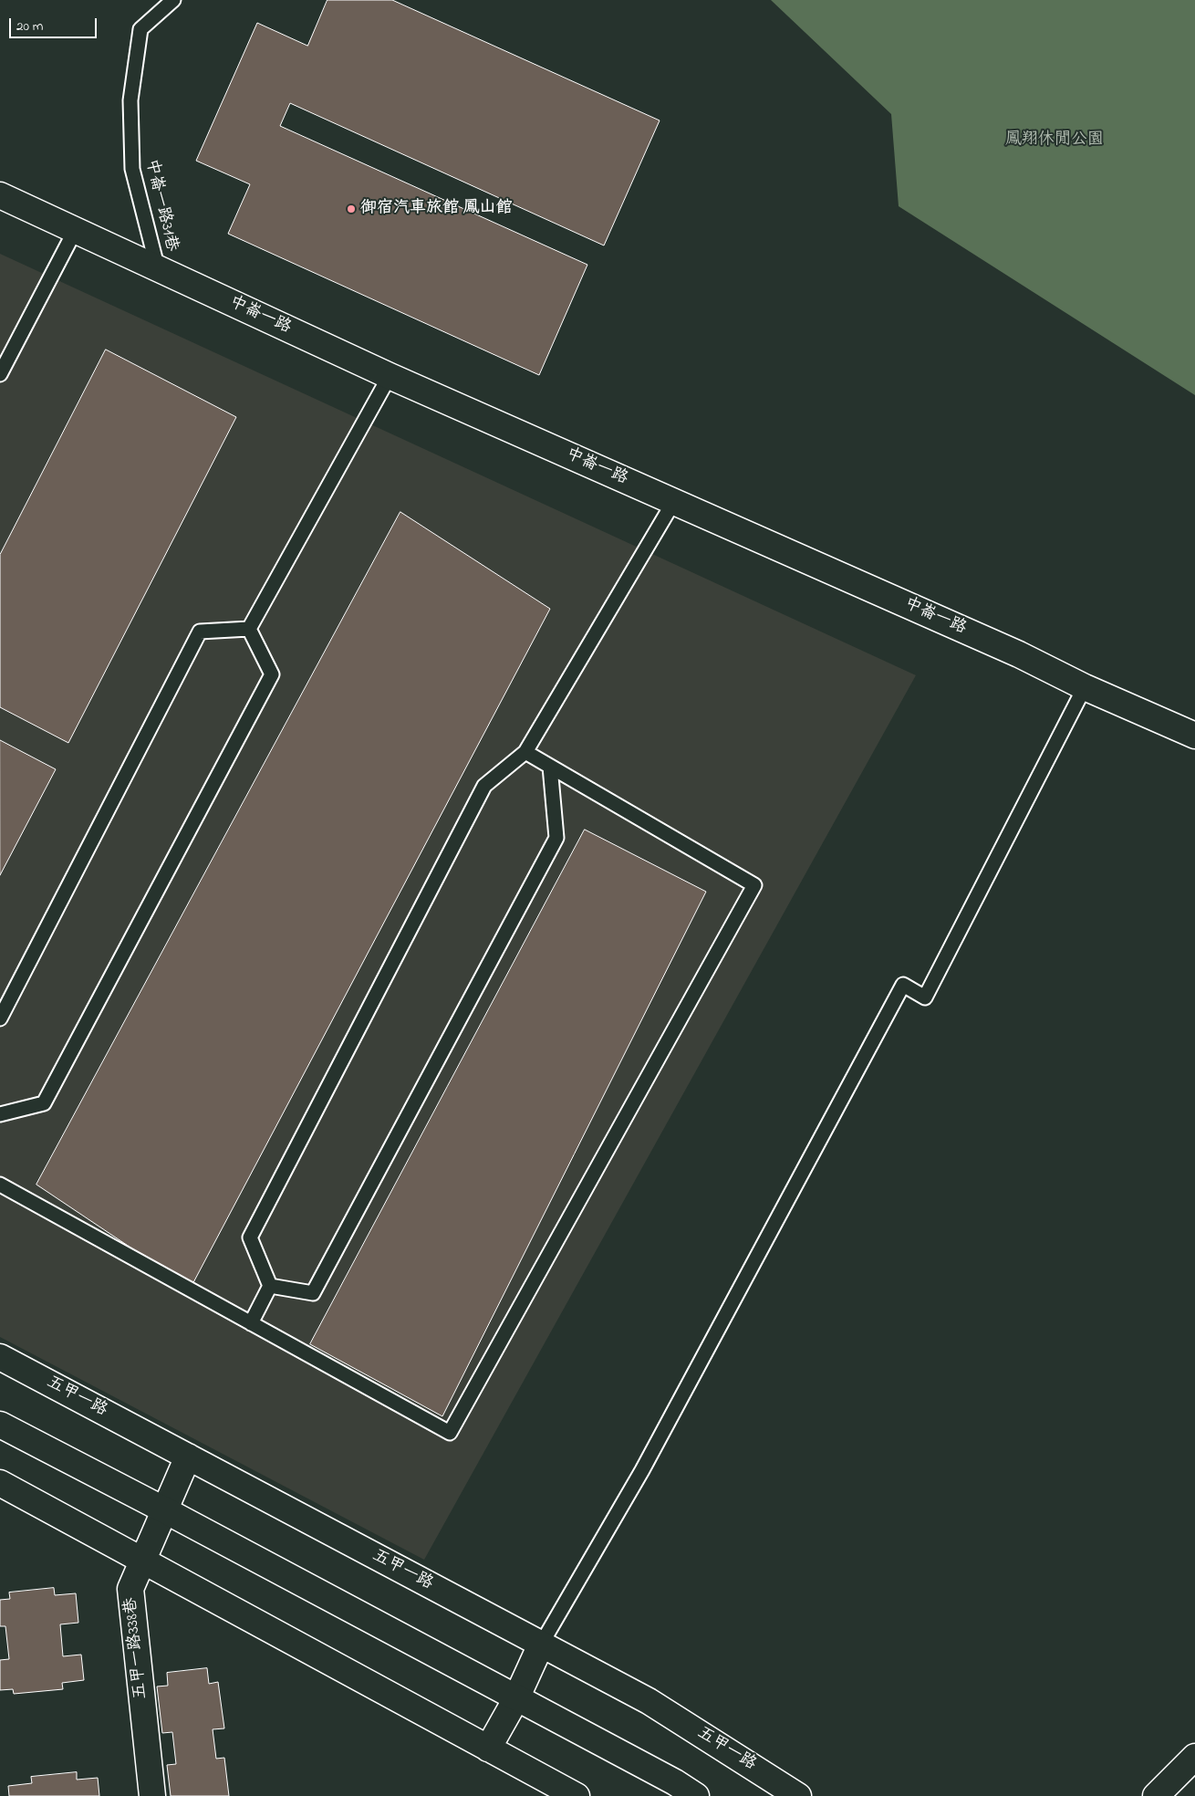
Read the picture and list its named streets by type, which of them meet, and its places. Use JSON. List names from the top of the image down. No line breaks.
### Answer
{"streets":{"street":["中崙一路","五甲一路","五甲一路338巷"],"lane":["中崙一路31巷"]},"crossings":[["中崙一路31巷","中崙一路"],["五甲一路","五甲一路338巷"]],"parks":["鳳翔休閒公園"],"places":["御宿汽車旅館 鳳山館"],"scale_bar":"20 m"}
